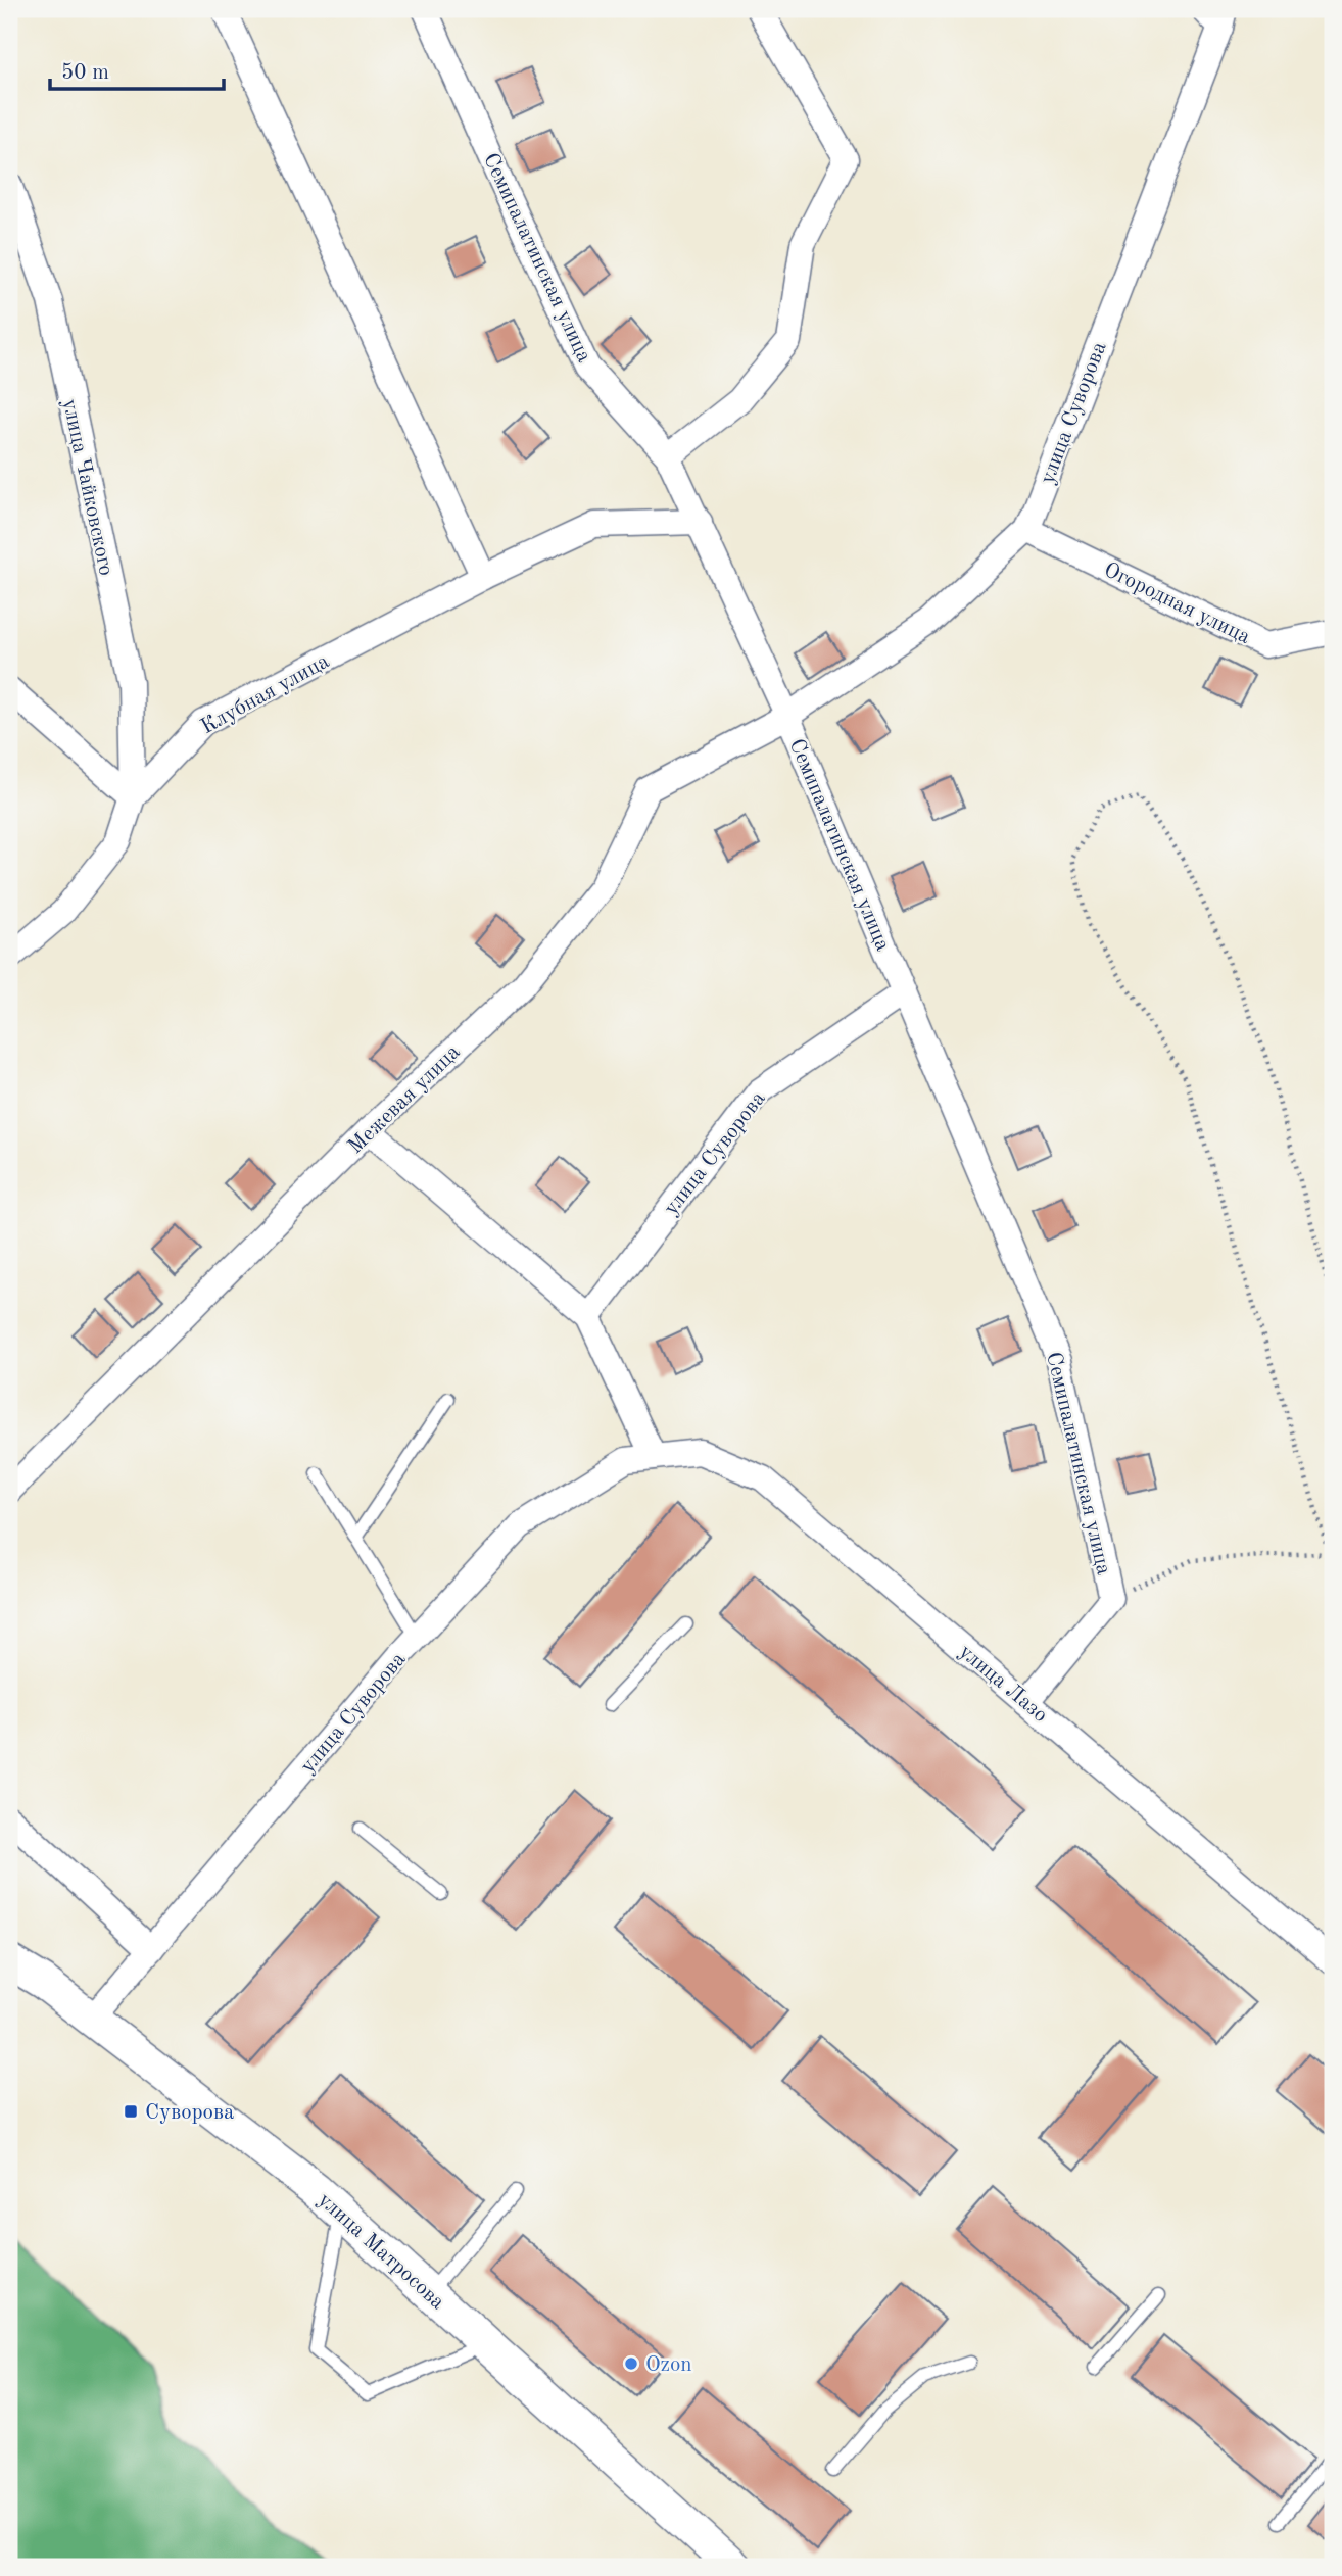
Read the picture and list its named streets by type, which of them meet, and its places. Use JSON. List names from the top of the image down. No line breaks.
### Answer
{"streets":{"main road":["улица Матросова"],"street":["Семипалатинская улица","улица Суворова","улица Чайковского","Огородная улица","Клубная улица","Межевая улица","улица Лазо"]},"crossings":[["Семипалатинская улица","улица Суворова"],["Семипалатинская улица","Клубная улица"],["Семипалатинская улица","Межевая улица"],["Семипалатинская улица","улица Лазо"],["улица Суворова","Огородная улица"],["улица Суворова","Межевая улица"],["улица Суворова","улица Лазо"],["улица Суворова","улица Матросова"],["улица Чайковского","Клубная улица"]],"places":{"transit":["Суворова"],"other":["Ozon"]},"scale_bar":"50 m"}
